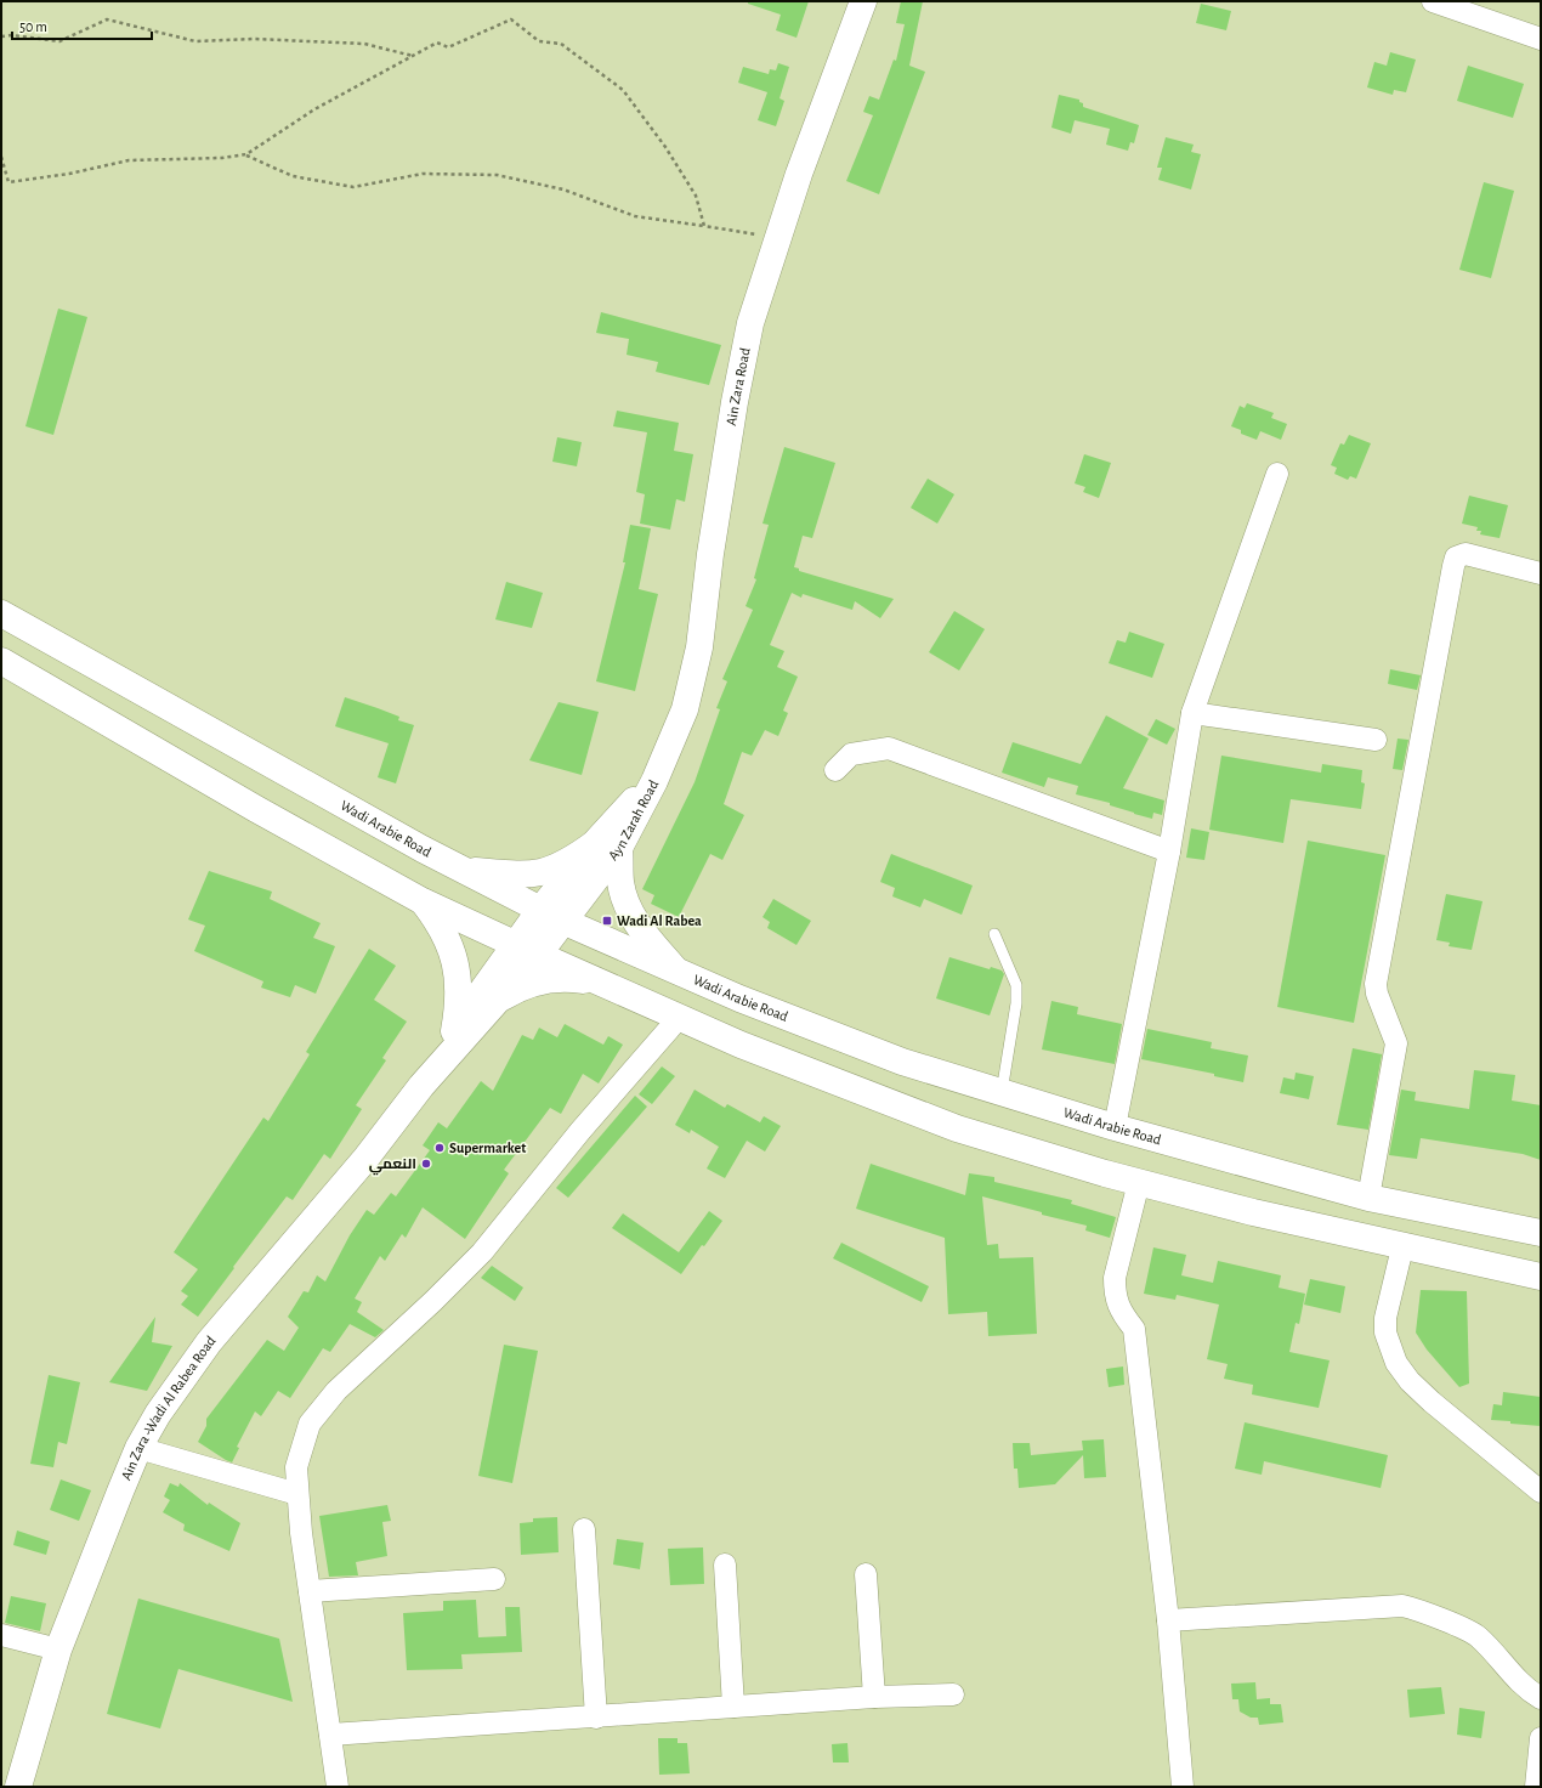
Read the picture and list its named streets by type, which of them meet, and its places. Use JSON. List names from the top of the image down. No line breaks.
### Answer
{"streets":{"main road":["Ain Zara Road","Ayn Zarah Road","Wadi Arabie Road","Ain Zara -Wadi Al Rabea Road"]},"crossings":[["Ain Zara Road","Ayn Zarah Road"],["Ayn Zarah Road","Wadi Arabie Road"],["Ayn Zarah Road","Ain Zara -Wadi Al Rabea Road"]],"places":{"transit":["Wadi Al Rabea"],"other":["Supermarket","النعمي"]},"scale_bar":"50 m"}
